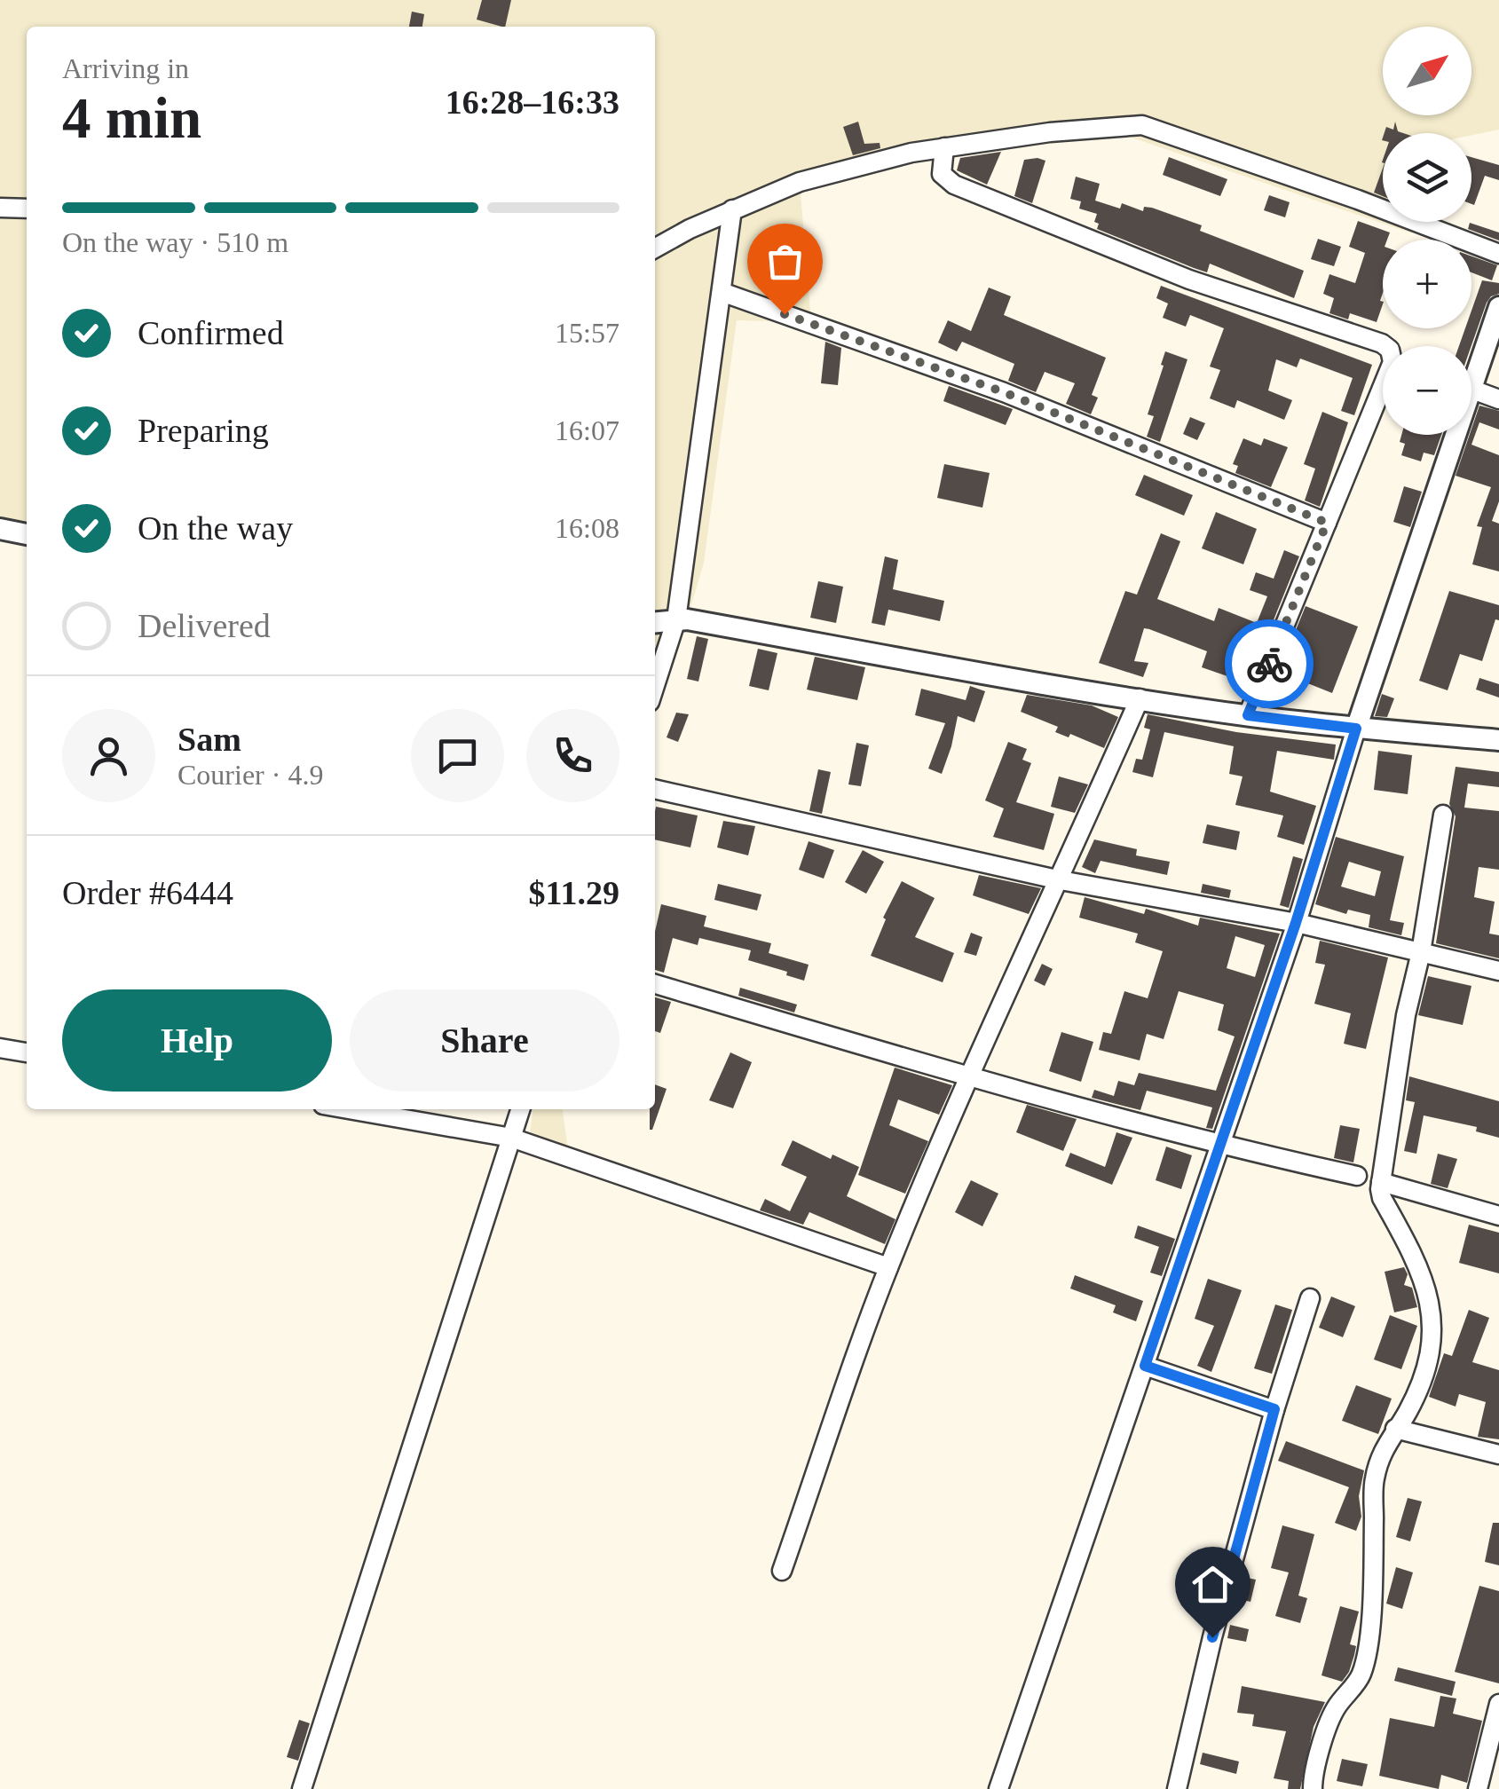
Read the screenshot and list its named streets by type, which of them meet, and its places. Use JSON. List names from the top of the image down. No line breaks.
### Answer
{"north":"top right","page":{"map_buttons":["+","−"],"heading":["4 min","Arriving in","16:28–16:33"],"panel":["Sam","Courier · 4.9","Order #6444","$11.29"],"bar":"On the way · 510 m","list":[["Confirmed","15:57"],["Preparing","16:07"],["On the way","16:08"],"Delivered"],"buttons":["Help","Share"]}}
